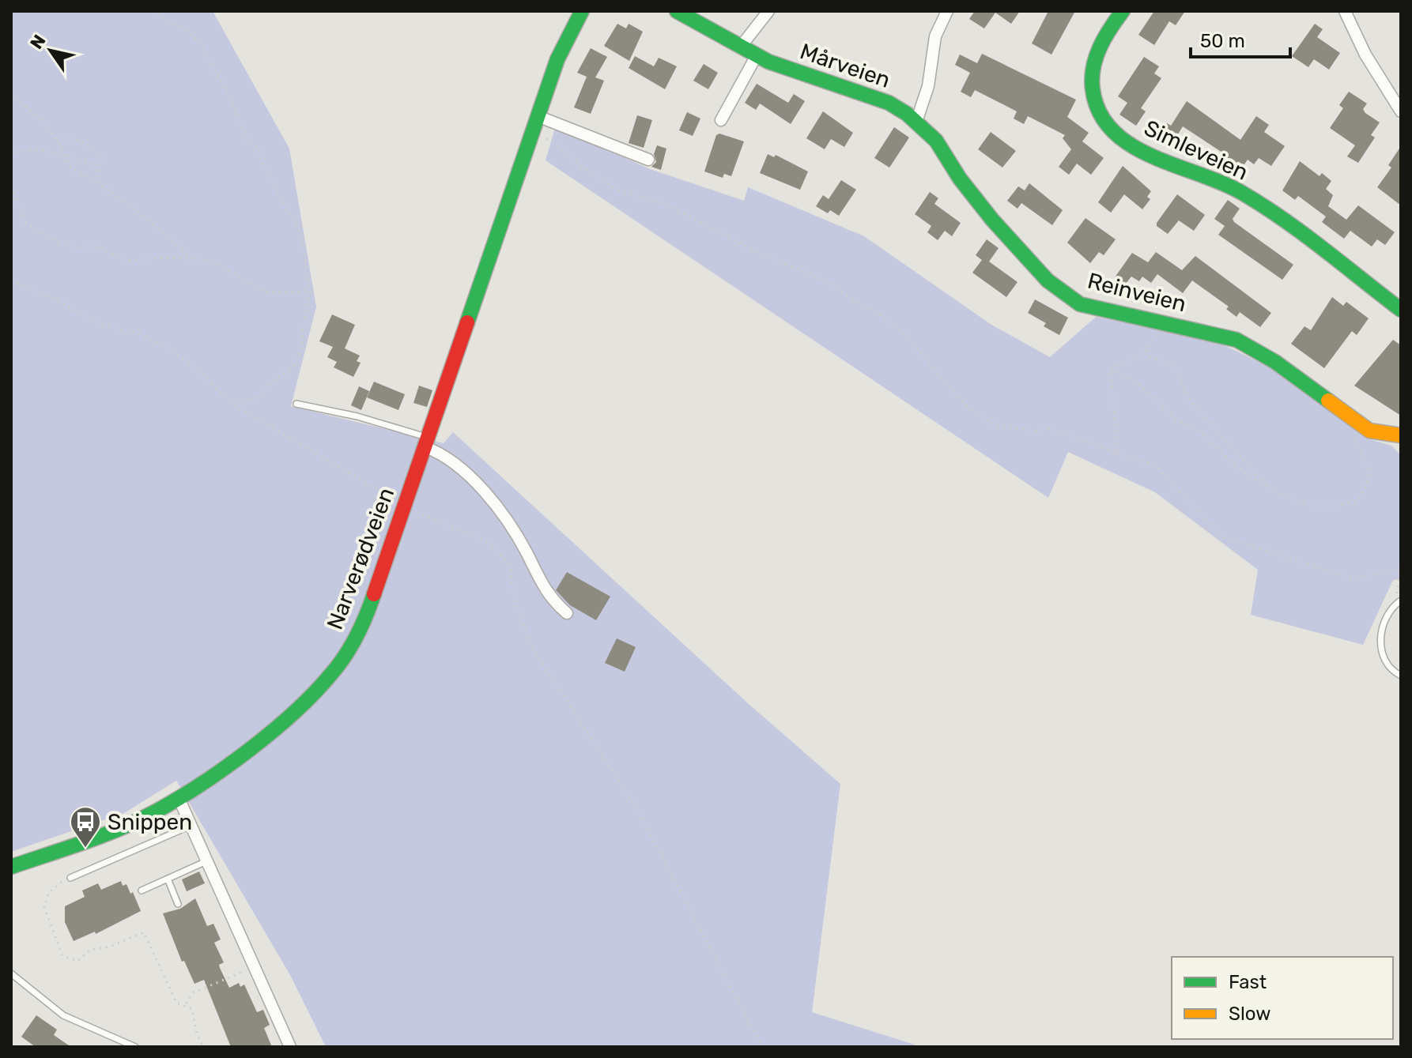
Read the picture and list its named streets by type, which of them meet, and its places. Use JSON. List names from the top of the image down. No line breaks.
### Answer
{"streets":{"street":["Mårveien","Simleveien","Reinveien","Narverødveien"]},"crossings":[["Mårveien","Reinveien"]],"places":{"bus stop":["Snippen"]},"legend":["Fast","Slow"],"scale_bar":"50 m","north":"top left"}
